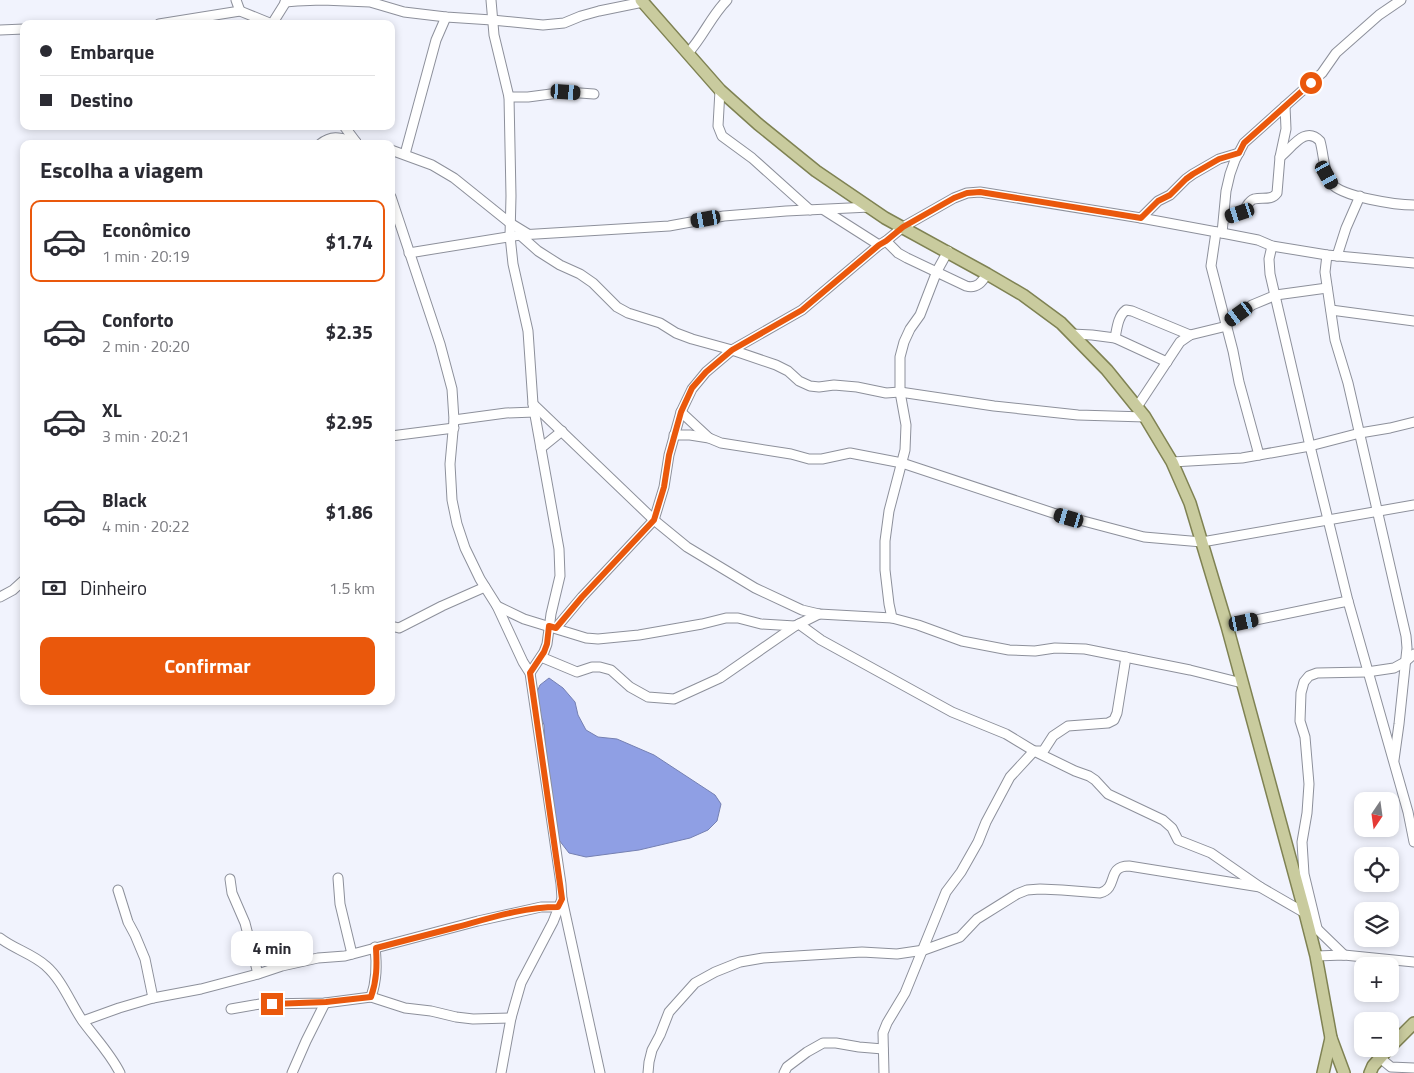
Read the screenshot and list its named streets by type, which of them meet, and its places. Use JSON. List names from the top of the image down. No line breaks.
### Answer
{"north":"bottom","page":{"banner":["Embarque","Destino"],"heading":"Escolha a viagem","list":[{"name":"Econômico","note":"1 min · 20:19","value":"$1.74"},{"name":"Conforto","note":"2 min · 20:20","value":"$2.35"},{"name":"XL","note":"3 min · 20:21","value":"$2.95"},{"name":"Black","note":"4 min · 20:22","value":"$1.86"}],"pay":["Dinheiro","1.5 km"],"buttons":"Confirmar","map_buttons":["+","−"],"bubble":"4 min"}}
